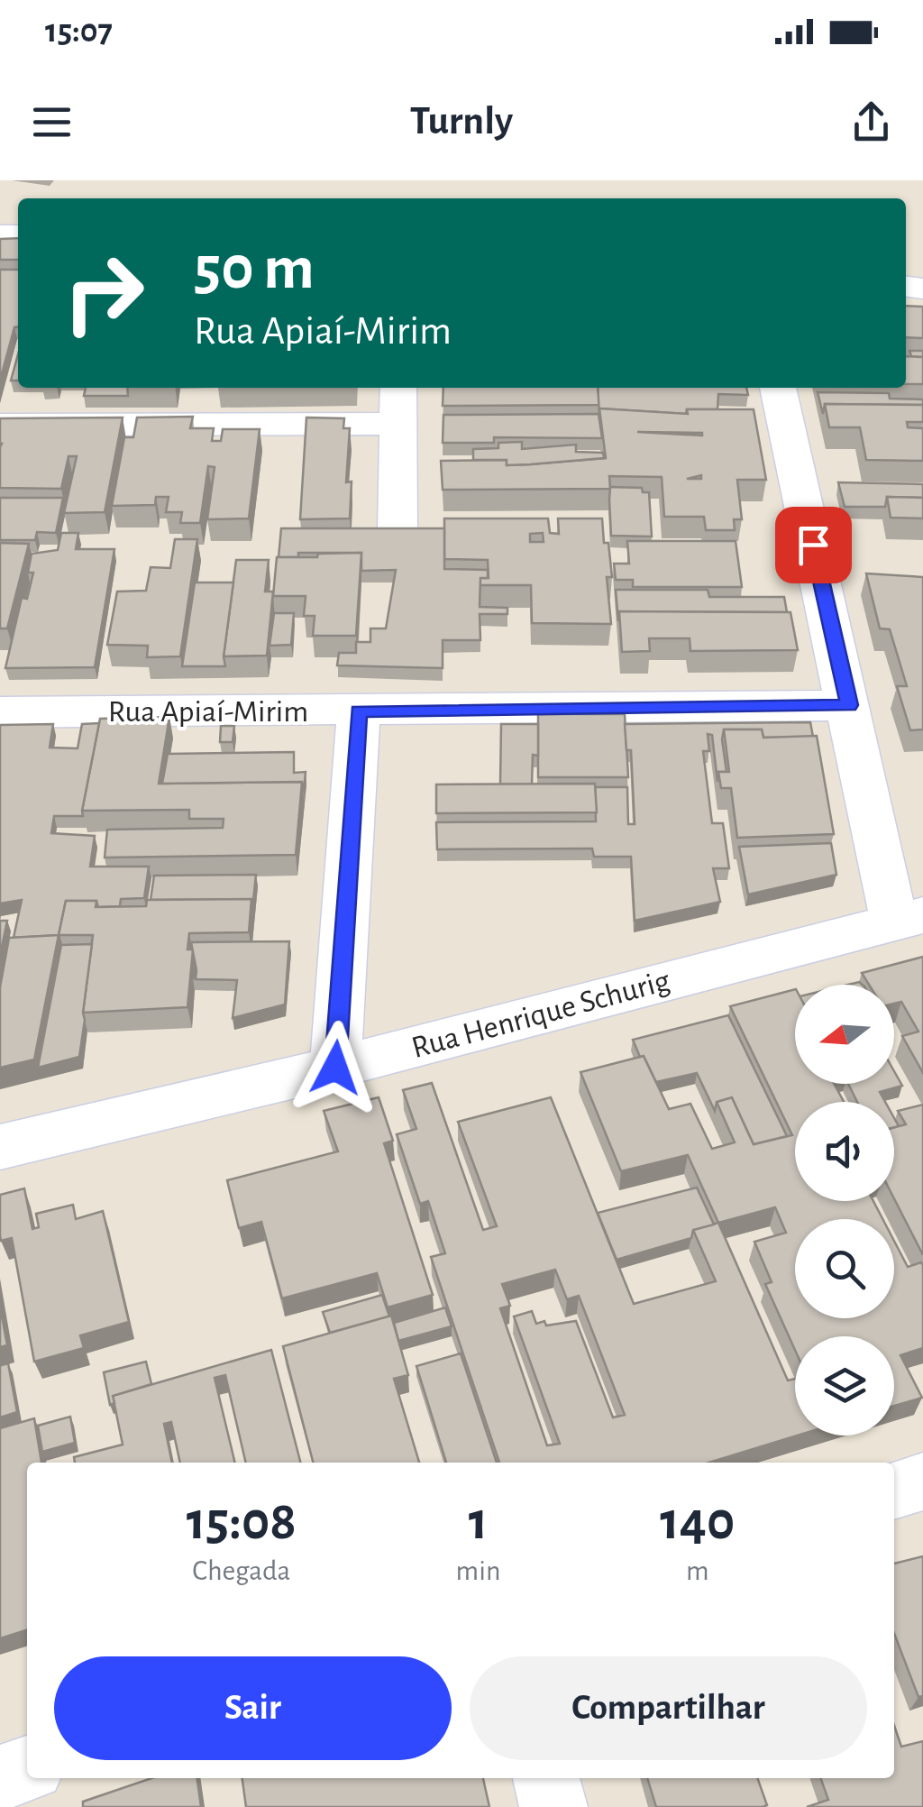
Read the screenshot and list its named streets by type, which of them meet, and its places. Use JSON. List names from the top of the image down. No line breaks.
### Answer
{"streets":{"street":["Rua Apiaí-Mirim","Rua Henrique Schurig"]},"north":"left","page":{"status":"15:07","header":"Turnly","turn":["50 m","Rua Apiaí-Mirim"],"eta":["15:08","Chegada","1","min","140","m"],"buttons":["Sair","Compartilhar"]}}
